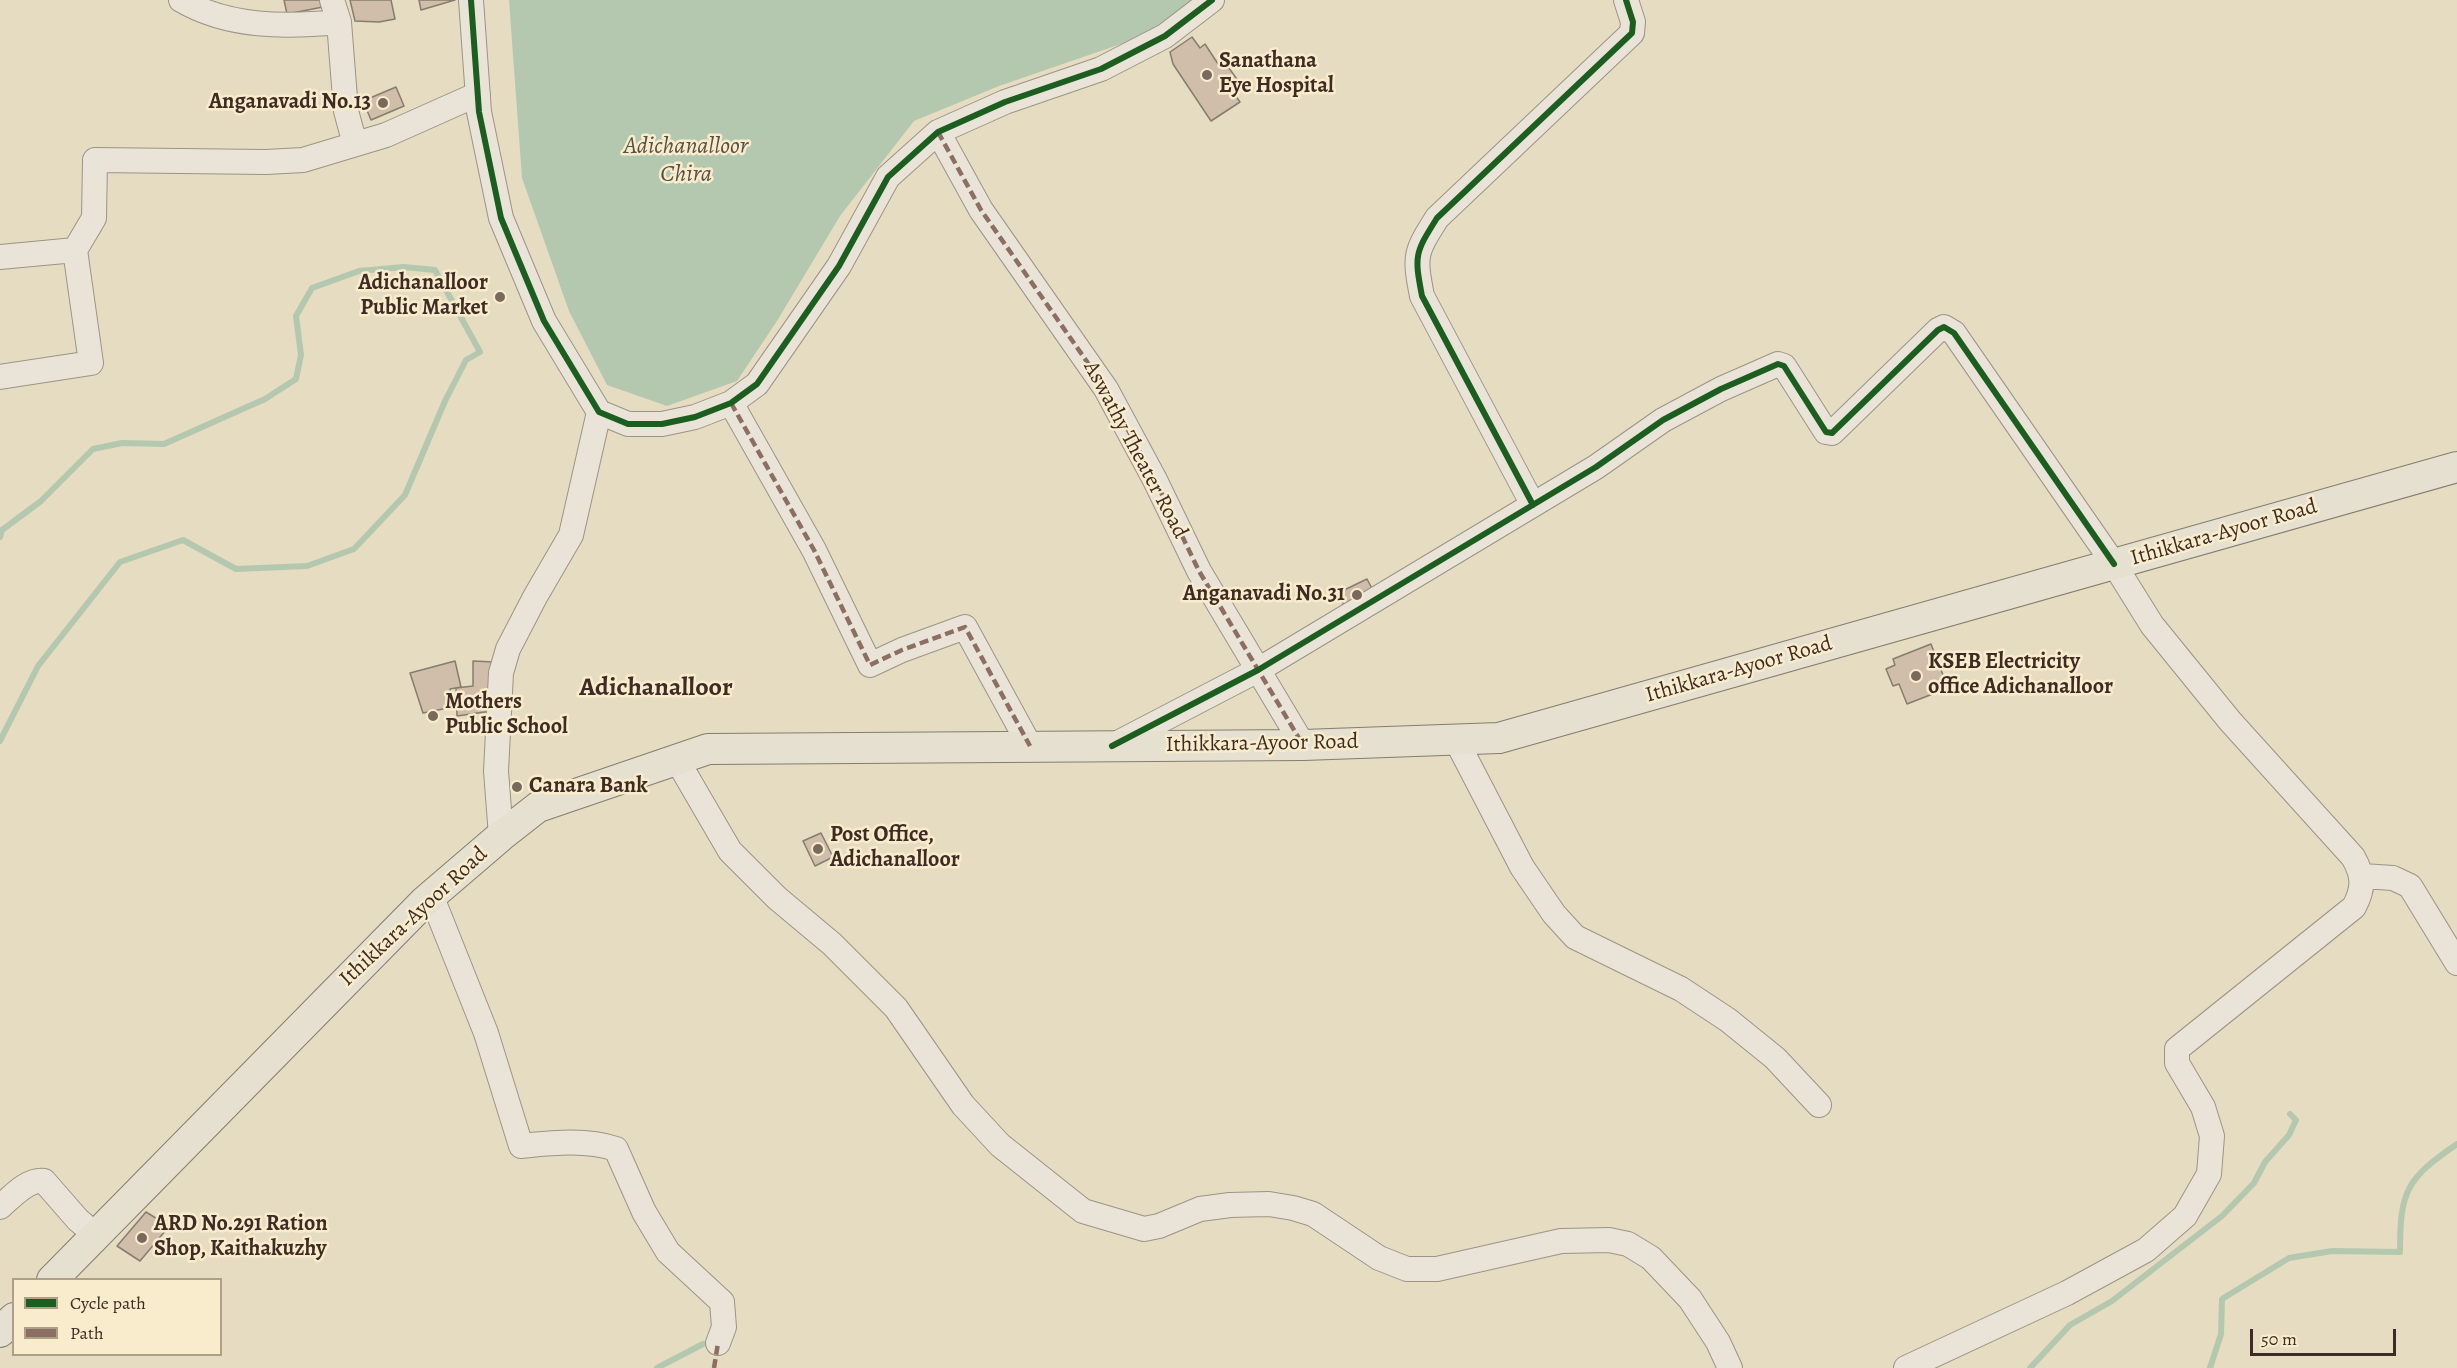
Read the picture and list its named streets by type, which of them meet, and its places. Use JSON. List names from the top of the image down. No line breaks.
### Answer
{"streets":{"main road":["Ithikkara-Ayoor Road"],"street":["Aswathy Theater Road"]},"crossings":[["Aswathy Theater Road","Ithikkara-Ayoor Road"]],"districts":["Adichanalloor"],"water":["Adichanalloor Chira"],"places":["Sanathana Eye Hospital","Anganavadi No.13","Adichanalloor Public Market","Anganavadi No.31","KSEB Electricity office Adichanalloor","Mothers Public School","Canara Bank","Post Office, Adichanalloor","ARD No.291 Ration Shop, Kaithakuzhy"],"legend":["Cycle path","Path"],"scale_bar":"50 m"}
